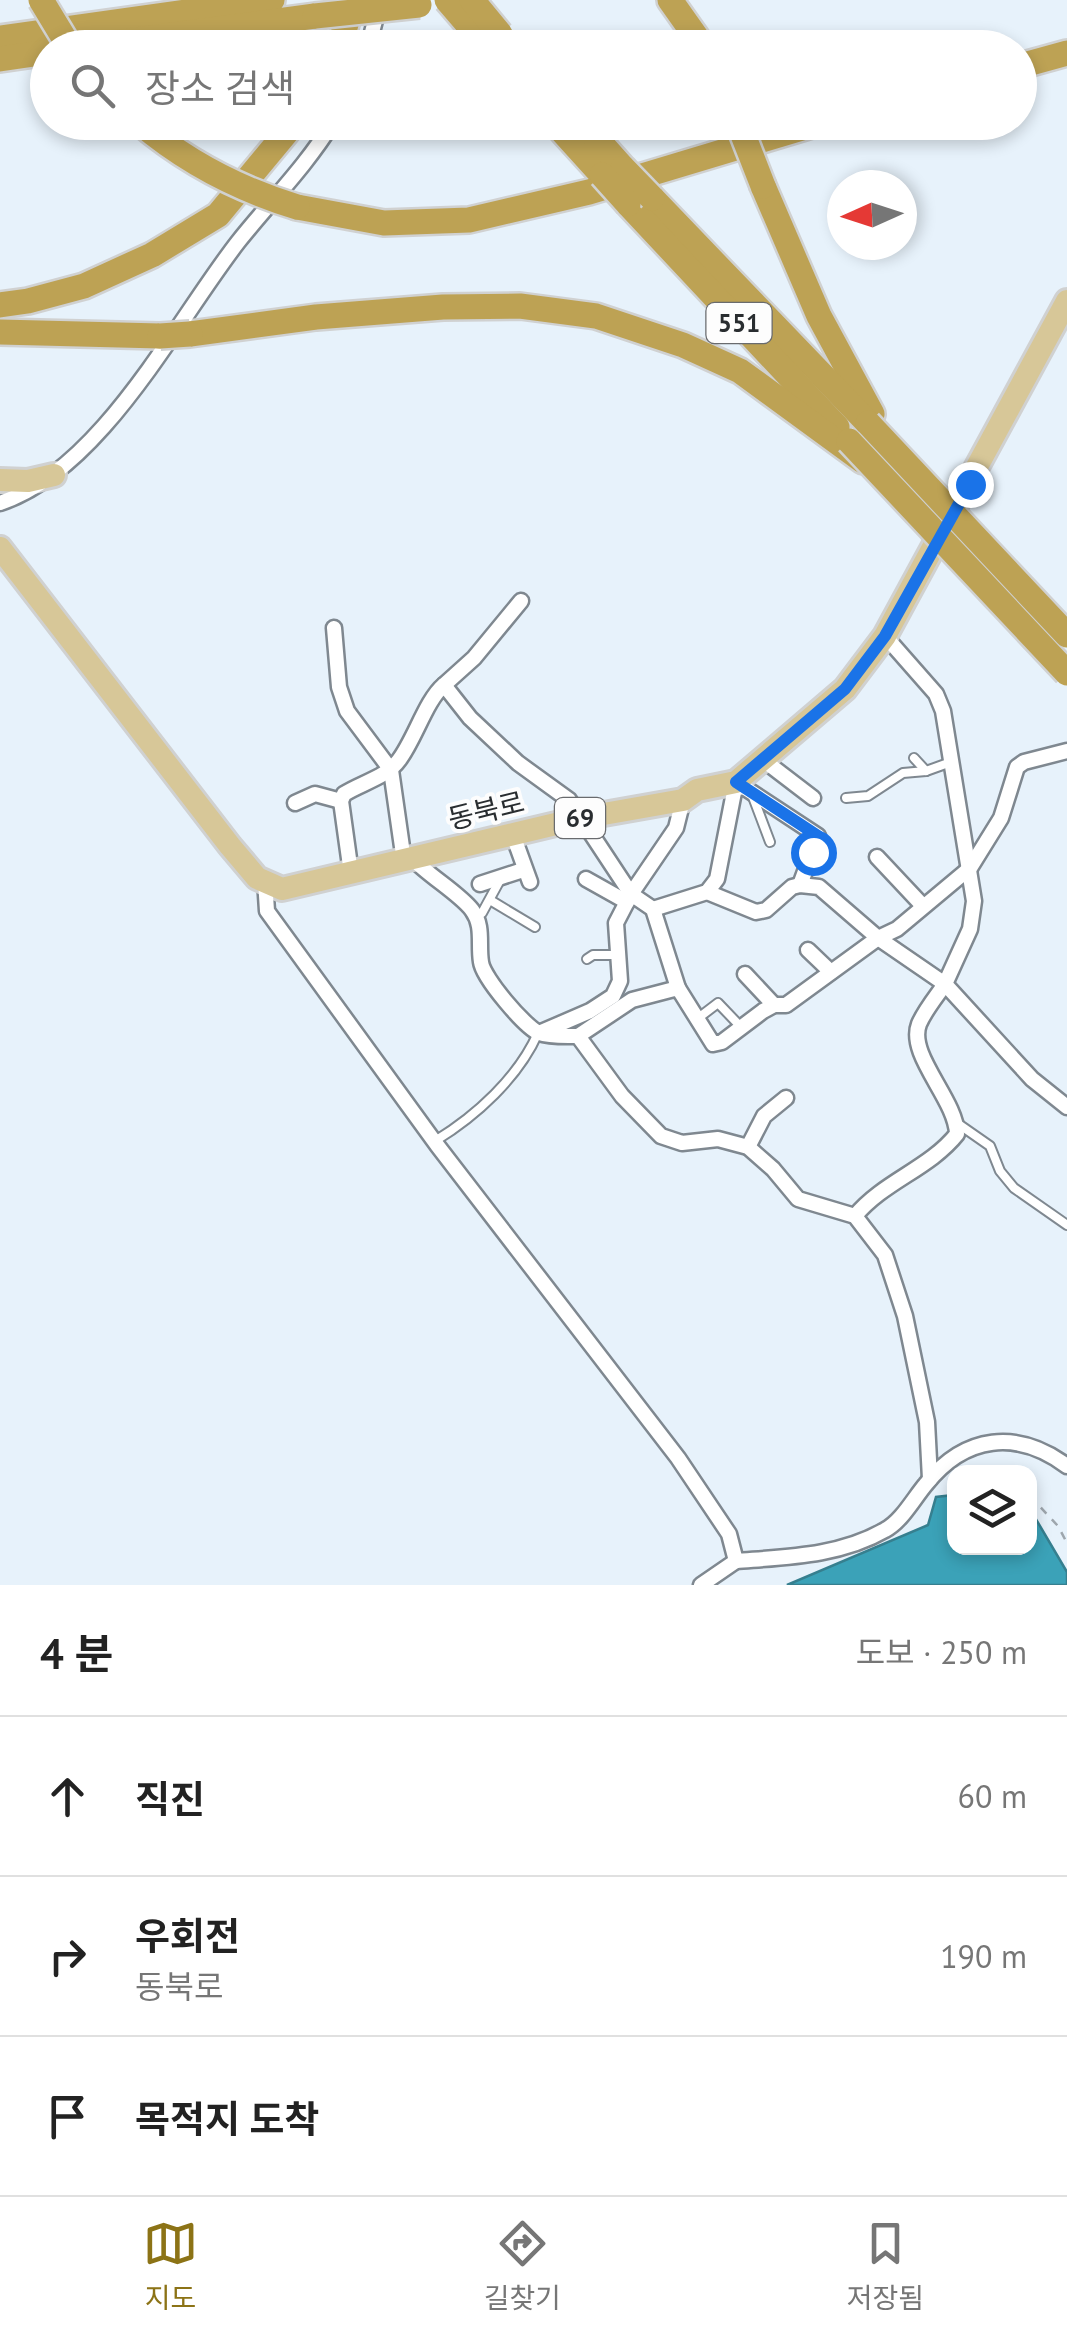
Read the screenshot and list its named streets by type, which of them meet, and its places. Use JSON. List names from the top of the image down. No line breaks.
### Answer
{"streets":{"highway":["551"],"main road":["동북로","69"]},"north":"left","page":{"search":"장소 검색","heading":["4 분","도보 · 250 m"],"list":[["직진","60 m"],["우회전","동북로","190 m"],"목적지 도착"],"nav":["지도","길찾기","저장됨"]}}
